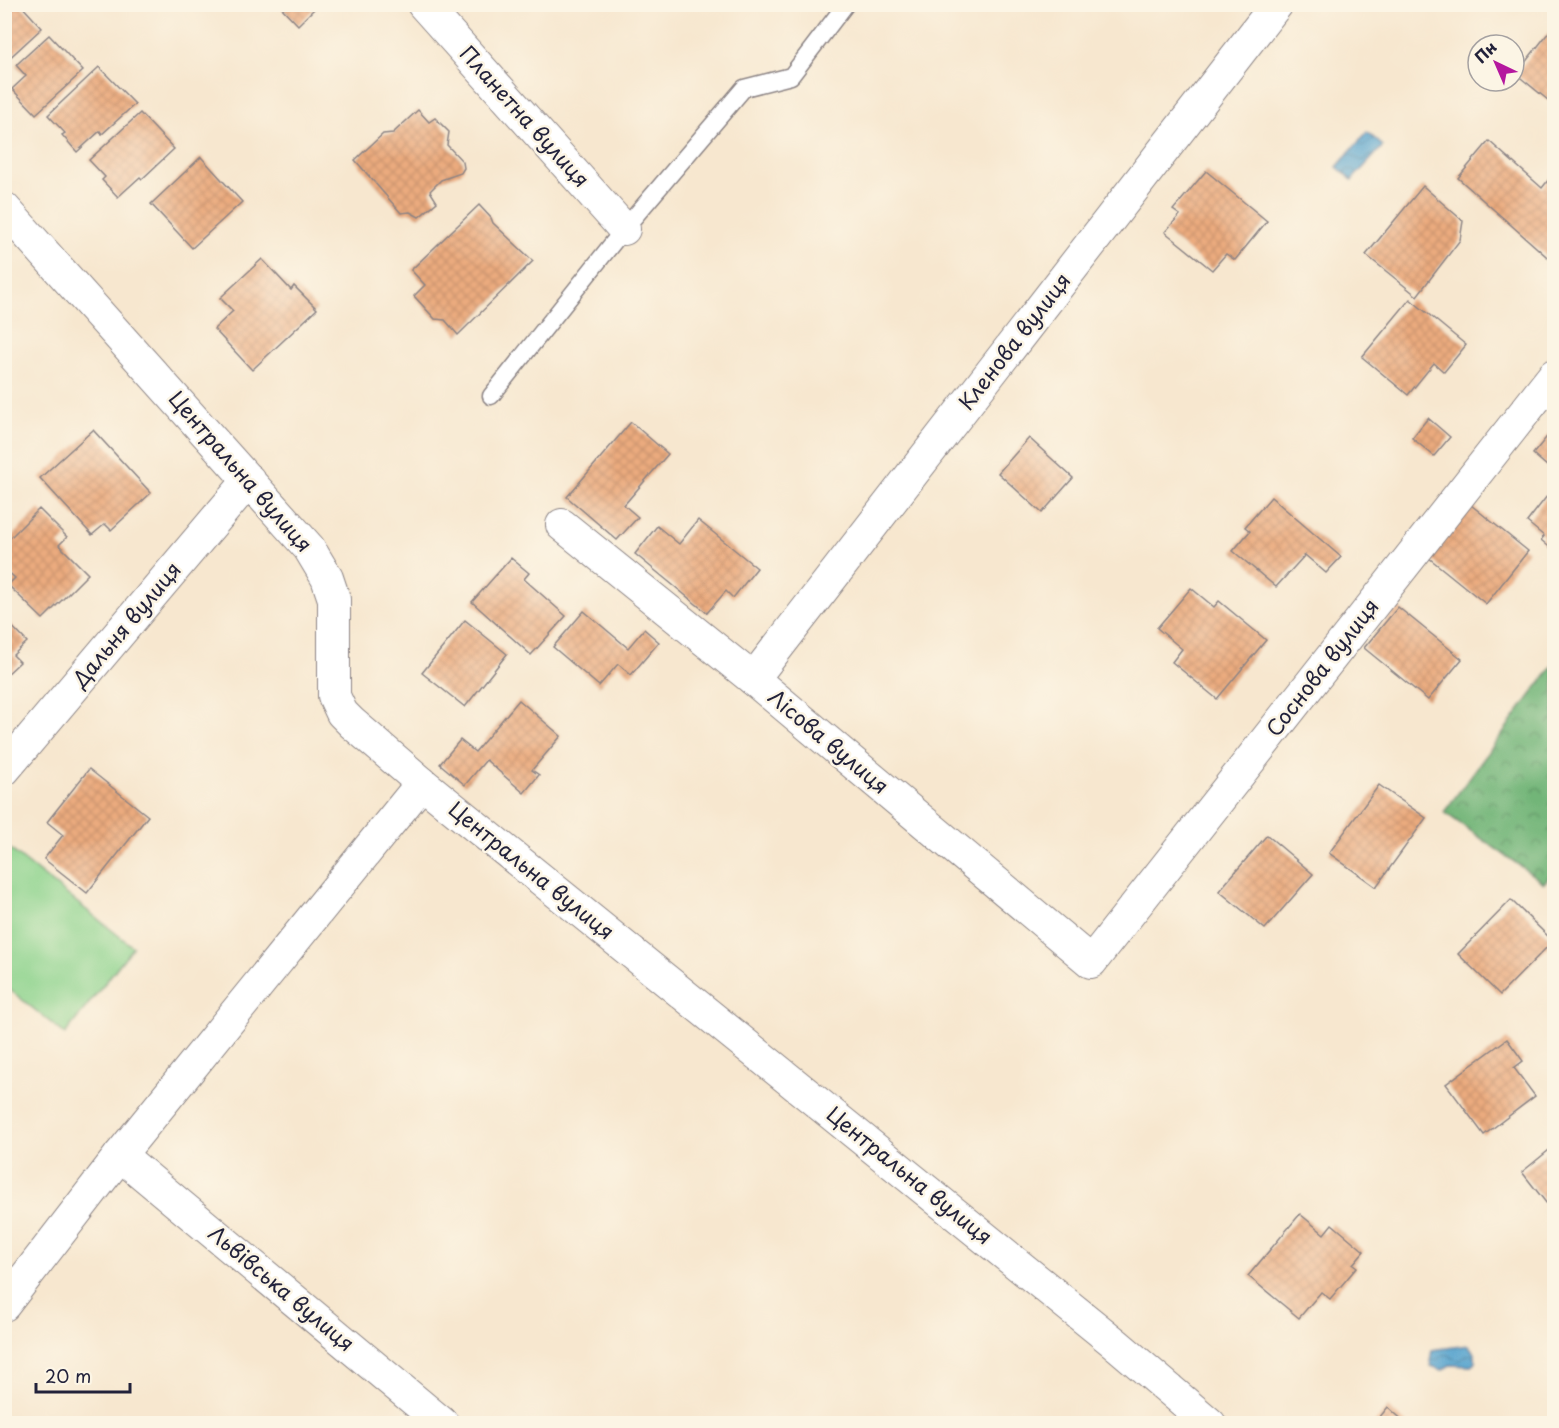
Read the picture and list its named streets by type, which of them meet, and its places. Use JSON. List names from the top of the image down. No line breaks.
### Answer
{"streets":{"street":["Планетна вулиця","Кленова вулиця","Центральна вулиця","Дальня вулиця","Соснова вулиця","Лісова вулиця","Львівська вулиця"]},"crossings":[["Кленова вулиця","Лісова вулиця"],["Центральна вулиця","Дальня вулиця"],["Соснова вулиця","Лісова вулиця"]],"scale_bar":"20 m","north":"top left"}
